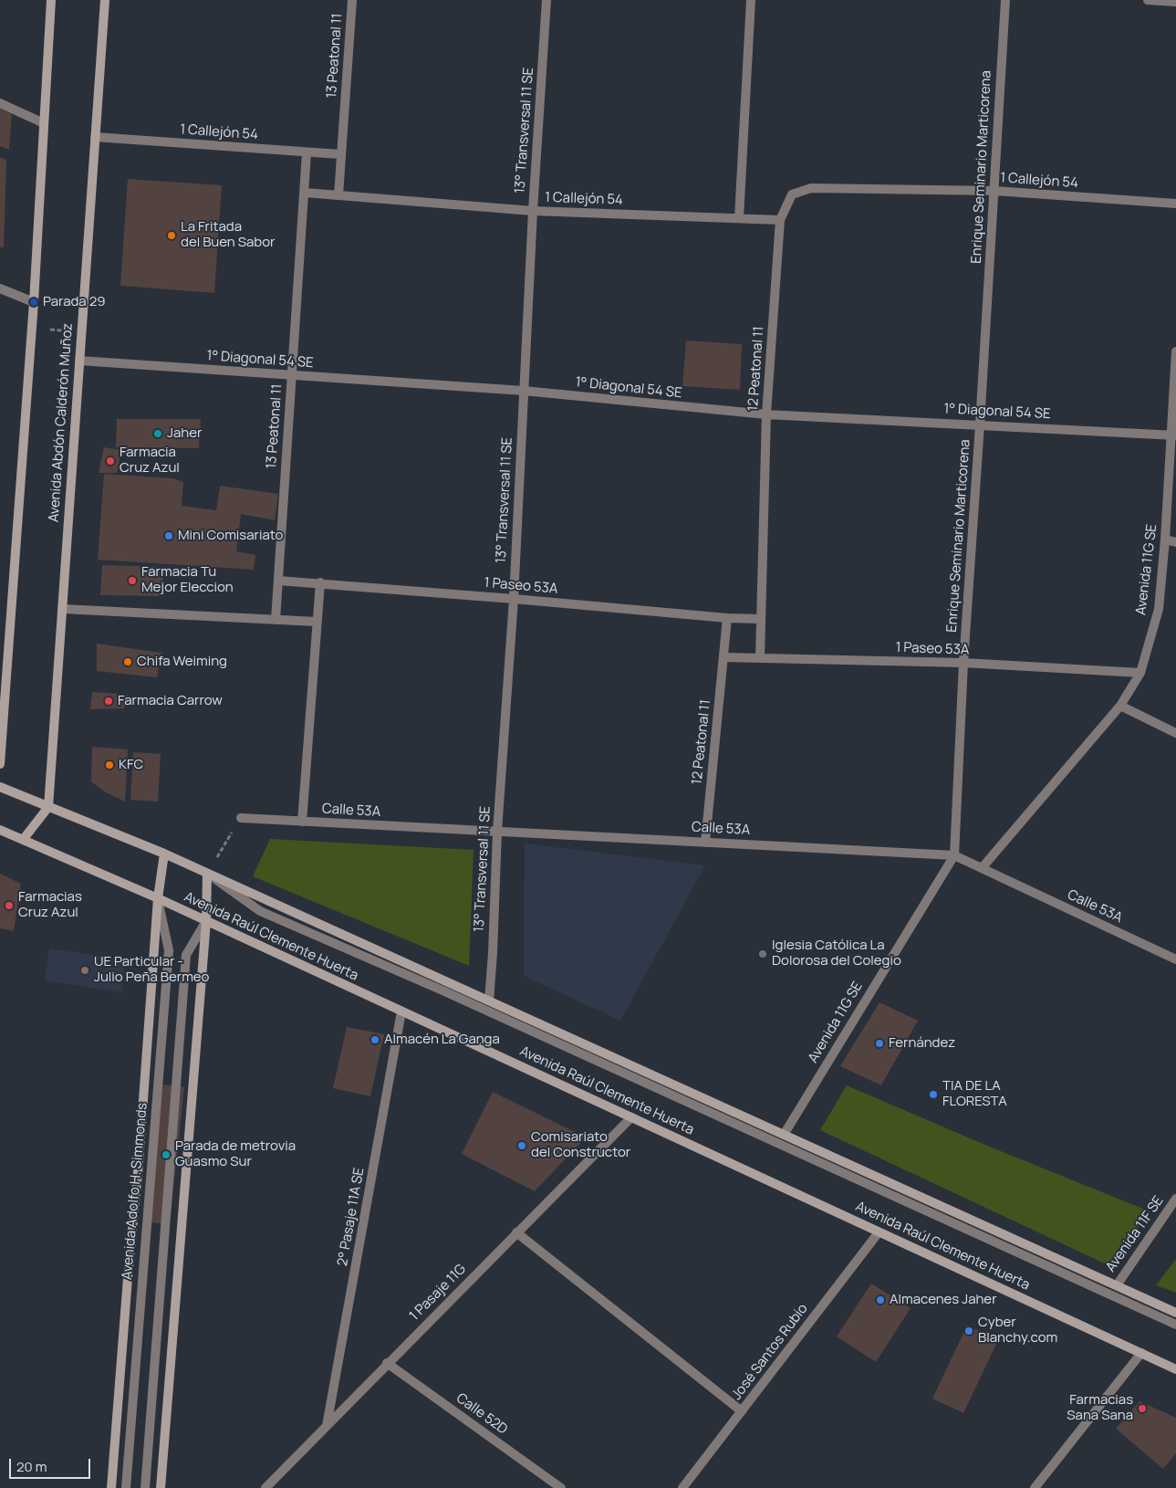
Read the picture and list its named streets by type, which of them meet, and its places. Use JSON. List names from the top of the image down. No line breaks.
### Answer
{"streets":{"main road":["Avenida Abdón Calderón Muñoz","Avenida Raúl Clemente Huerta","Avenida Adolfo H. Simmonds"],"street":["13 Peatonal 11","13° Transversal 11 SE","1 Callejón 54","Enrique Seminario Marticorena","1° Diagonal 54 SE","12 Peatonal 11","Avenida 11G SE","1 Paseo 53A","Calle 53A","2° Pasaje 11A SE","Avenida 11F SE","1 Pasaje 11G","José Santos Rubio","Calle 52D"]},"crossings":[["13 Peatonal 11","1 Callejón 54"],["13 Peatonal 11","1° Diagonal 54 SE"],["13 Peatonal 11","1 Paseo 53A"],["13° Transversal 11 SE","1 Callejón 54"],["13° Transversal 11 SE","1° Diagonal 54 SE"],["13° Transversal 11 SE","1 Paseo 53A"],["13° Transversal 11 SE","Calle 53A"],["1 Callejón 54","Enrique Seminario Marticorena"],["1 Callejón 54","12 Peatonal 11"],["1 Callejón 54","Avenida Abdón Calderón Muñoz"],["Enrique Seminario Marticorena","1° Diagonal 54 SE"],["Enrique Seminario Marticorena","Avenida 11G SE"],["Enrique Seminario Marticorena","1 Paseo 53A"],["Enrique Seminario Marticorena","Calle 53A"],["1° Diagonal 54 SE","12 Peatonal 11"],["1° Diagonal 54 SE","Avenida Abdón Calderón Muñoz"],["1° Diagonal 54 SE","Avenida 11G SE"],["12 Peatonal 11","1 Paseo 53A"],["12 Peatonal 11","Calle 53A"],["Avenida 11G SE","1 Paseo 53A"],["Avenida 11G SE","Calle 53A"],["Avenida Raúl Clemente Huerta","Avenida Adolfo H. Simmonds"],["Avenida Raúl Clemente Huerta","2° Pasaje 11A SE"],["Avenida Raúl Clemente Huerta","1 Pasaje 11G"],["Avenida Raúl Clemente Huerta","José Santos Rubio"],["2° Pasaje 11A SE","1 Pasaje 11G"],["1 Pasaje 11G","Calle 52D"]],"places":["La Fritada del Buen Sabor","Parada 29","Jaher","Farmacia Cruz Azul","Mini Comisariato","Farmacia Tu Mejor Eleccion","Chifa Weiming","Farmacia Carrow","KFC","Farmacias Cruz Azul","Iglesia Católica La Dolorosa del Colegio","UE Particular - Julio Peña Bermeo","Almacén La Ganga","Fernández","TIA DE LA FLORESTA","Comisariato del Constructor","Parada de metrovia Guasmo Sur","Almacenes Jaher","Cyber Blanchy.com","Farmacias Sana Sana"],"scale_bar":"20 m"}
